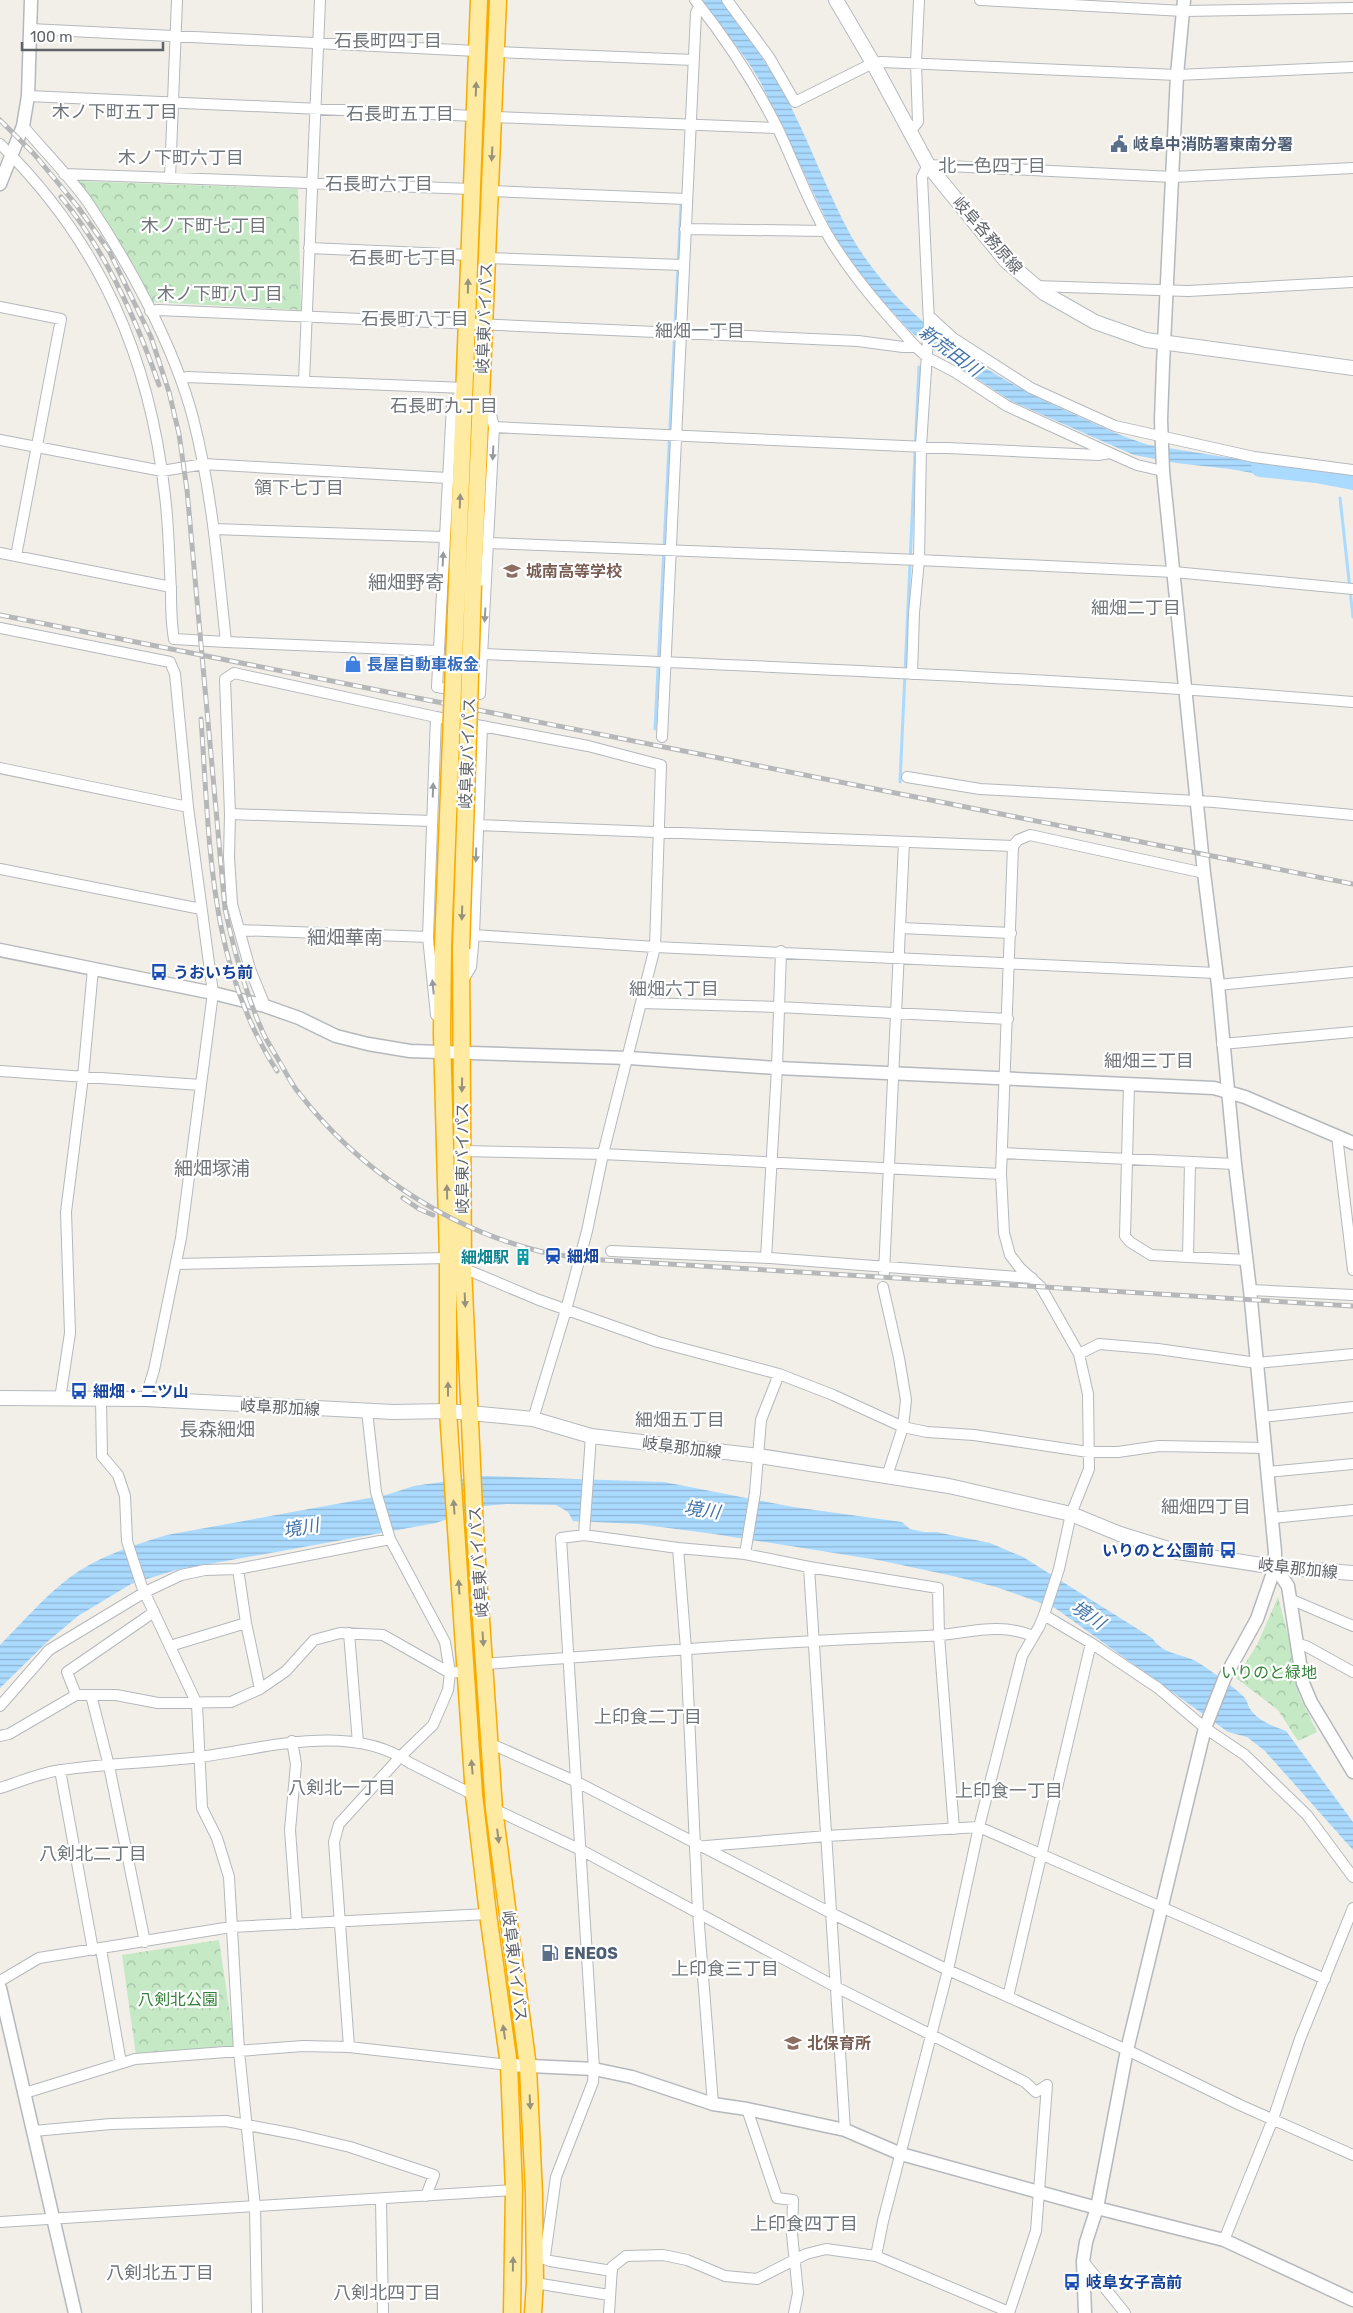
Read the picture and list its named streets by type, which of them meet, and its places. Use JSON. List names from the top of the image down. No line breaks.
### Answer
{"streets":{"highway":["岐阜東バイパス"],"main road":["岐阜各務原線","岐阜那加線"]},"crossings":[["岐阜東バイパス","岐阜那加線"]],"districts":["石長町四丁目","木ノ下町五丁目","石長町五丁目","木ノ下町六丁目","北一色四丁目","石長町六丁目","木ノ下町七丁目","石長町七丁目","木ノ下町八丁目","石長町八丁目","細畑一丁目","石長町九丁目","領下七丁目","細畑野寄","細畑二丁目","細畑華南","細畑六丁目","細畑三丁目","細畑塚浦","細畑五丁目","長森細畑","細畑四丁目","上印食二丁目","八剣北一丁目","上印食一丁目","八剣北二丁目","上印食三丁目","上印食四丁目","八剣北五丁目","八剣北四丁目"],"water":["新荒田川","境川"],"parks":["いりのと緑地","八剣北公園"],"places":{"public building":["岐阜中消防署東南分署"],"school or university":["城南高等学校","北保育所"],"shop":["長屋自動車板金"],"bus stop":["うおいち前","細畑・二ツ山","いりのと公園前","岐阜女子高前"],"station":["細畑"],"building":["細畑駅"],"fuel station":["ENEOS"]},"scale_bar":"100 m"}
